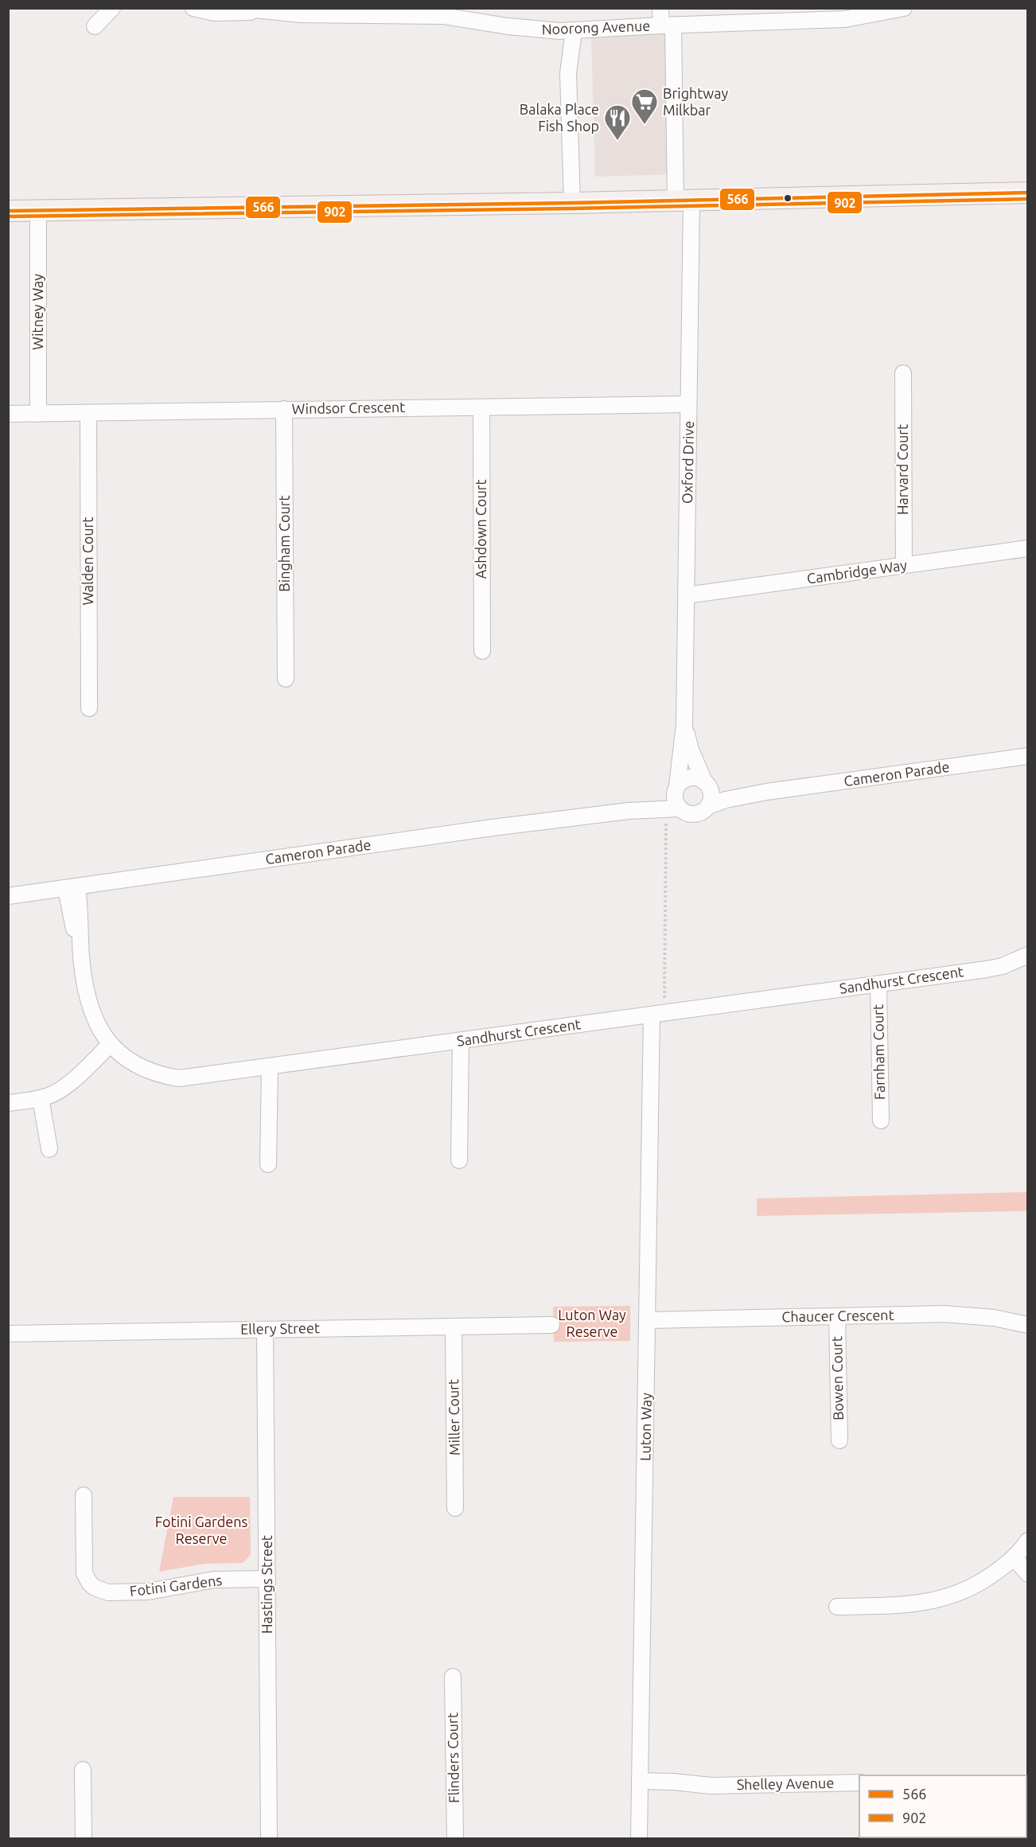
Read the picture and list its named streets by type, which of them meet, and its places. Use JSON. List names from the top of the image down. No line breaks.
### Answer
{"streets":{"street":["Noorong Avenue","Witney Way","Windsor Crescent","Oxford Drive","Harvard Court","Ashdown Court","Bingham Court","Walden Court","Cambridge Way","Cameron Parade","Sandhurst Crescent","Farnham Court","Chaucer Crescent","Ellery Street","Bowen Court","Miller Court","Luton Way","Hastings Street","Fotini Gardens","Flinders Court","Shelley Avenue"]},"crossings":[["Noorong Avenue","Oxford Drive"],["Witney Way","Windsor Crescent"],["Windsor Crescent","Oxford Drive"],["Windsor Crescent","Ashdown Court"],["Windsor Crescent","Bingham Court"],["Windsor Crescent","Walden Court"],["Oxford Drive","Cambridge Way"],["Oxford Drive","Cameron Parade"],["Harvard Court","Cambridge Way"],["Cameron Parade","Sandhurst Crescent"],["Sandhurst Crescent","Farnham Court"],["Sandhurst Crescent","Luton Way"],["Chaucer Crescent","Bowen Court"],["Chaucer Crescent","Luton Way"],["Ellery Street","Miller Court"],["Ellery Street","Hastings Street"],["Luton Way","Shelley Avenue"],["Hastings Street","Fotini Gardens"]],"parks":["Luton Way Reserve","Fotini Gardens Reserve"],"places":{"supermarket":["Brightway Milkbar"],"restaurant":["Balaka Place Fish Shop"]},"lines":["transit line 566","transit line 902"],"legend":["566","902"]}
